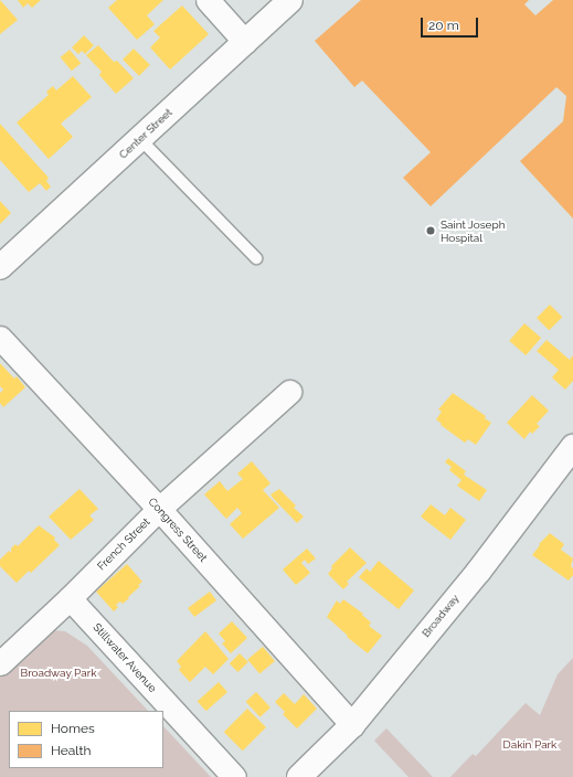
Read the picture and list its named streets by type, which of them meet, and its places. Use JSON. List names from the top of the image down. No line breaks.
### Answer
{"streets":{"main road":["Center Street","Broadway"],"street":["Congress Street","French Street","Stillwater Avenue"]},"crossings":[["Congress Street","French Street"],["Congress Street","Broadway"],["French Street","Stillwater Avenue"]],"parks":["Broadway Park","Dakin Park"],"places":["Saint Joseph Hospital"],"legend":["Homes","Health"],"scale_bar":"20 m"}
